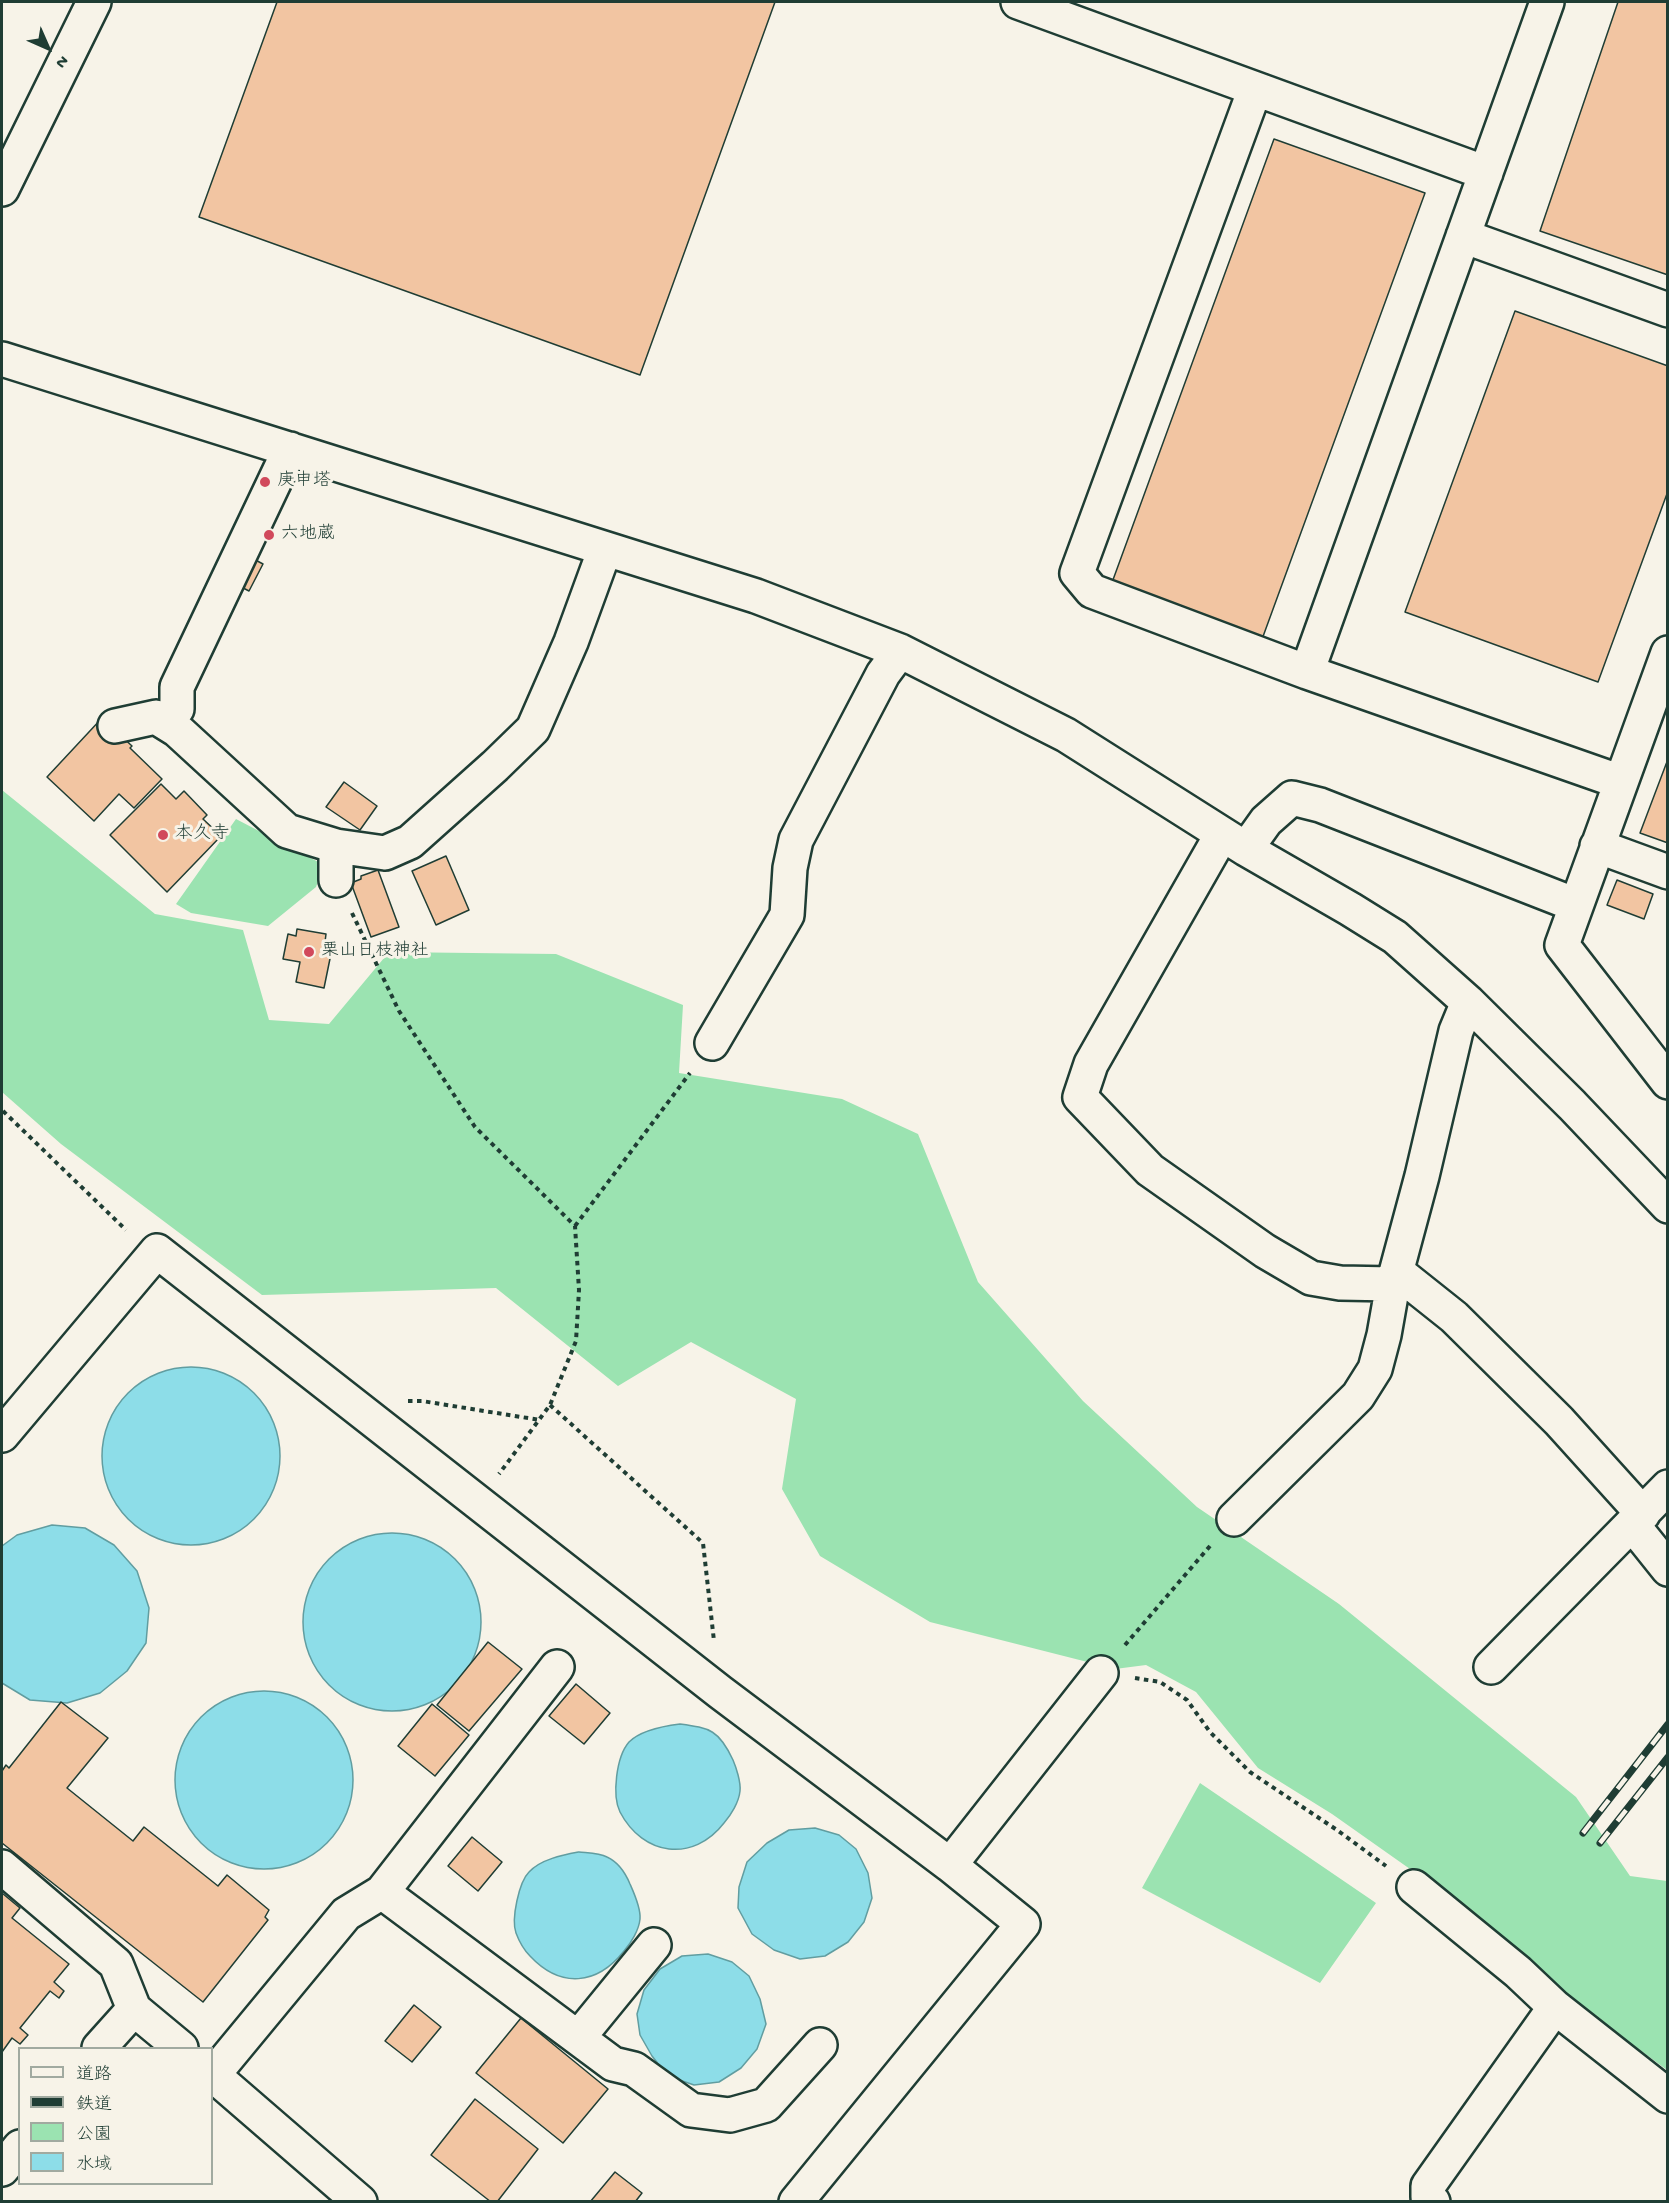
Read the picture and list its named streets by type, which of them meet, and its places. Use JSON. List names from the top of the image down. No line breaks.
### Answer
{"places":["庚申塔","六地蔵","本久寺","栗山日枝神社"],"legend":["道路","鉄道","公園","水域"],"north":"bottom right"}
